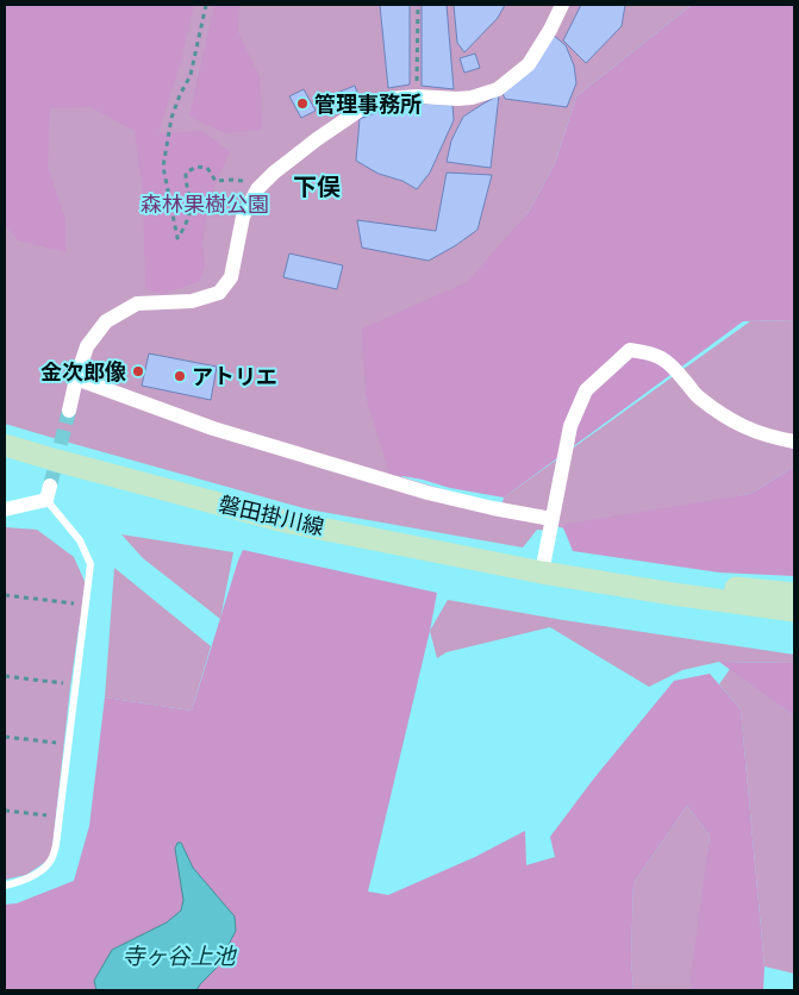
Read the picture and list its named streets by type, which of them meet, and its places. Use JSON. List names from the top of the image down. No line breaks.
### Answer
{"streets":{"main road":["磐田掛川線"]},"districts":["下俣"],"water":["寺ヶ谷上池"],"parks":["森林果樹公園"],"places":["管理事務所","金次郎像","アトリエ"]}
